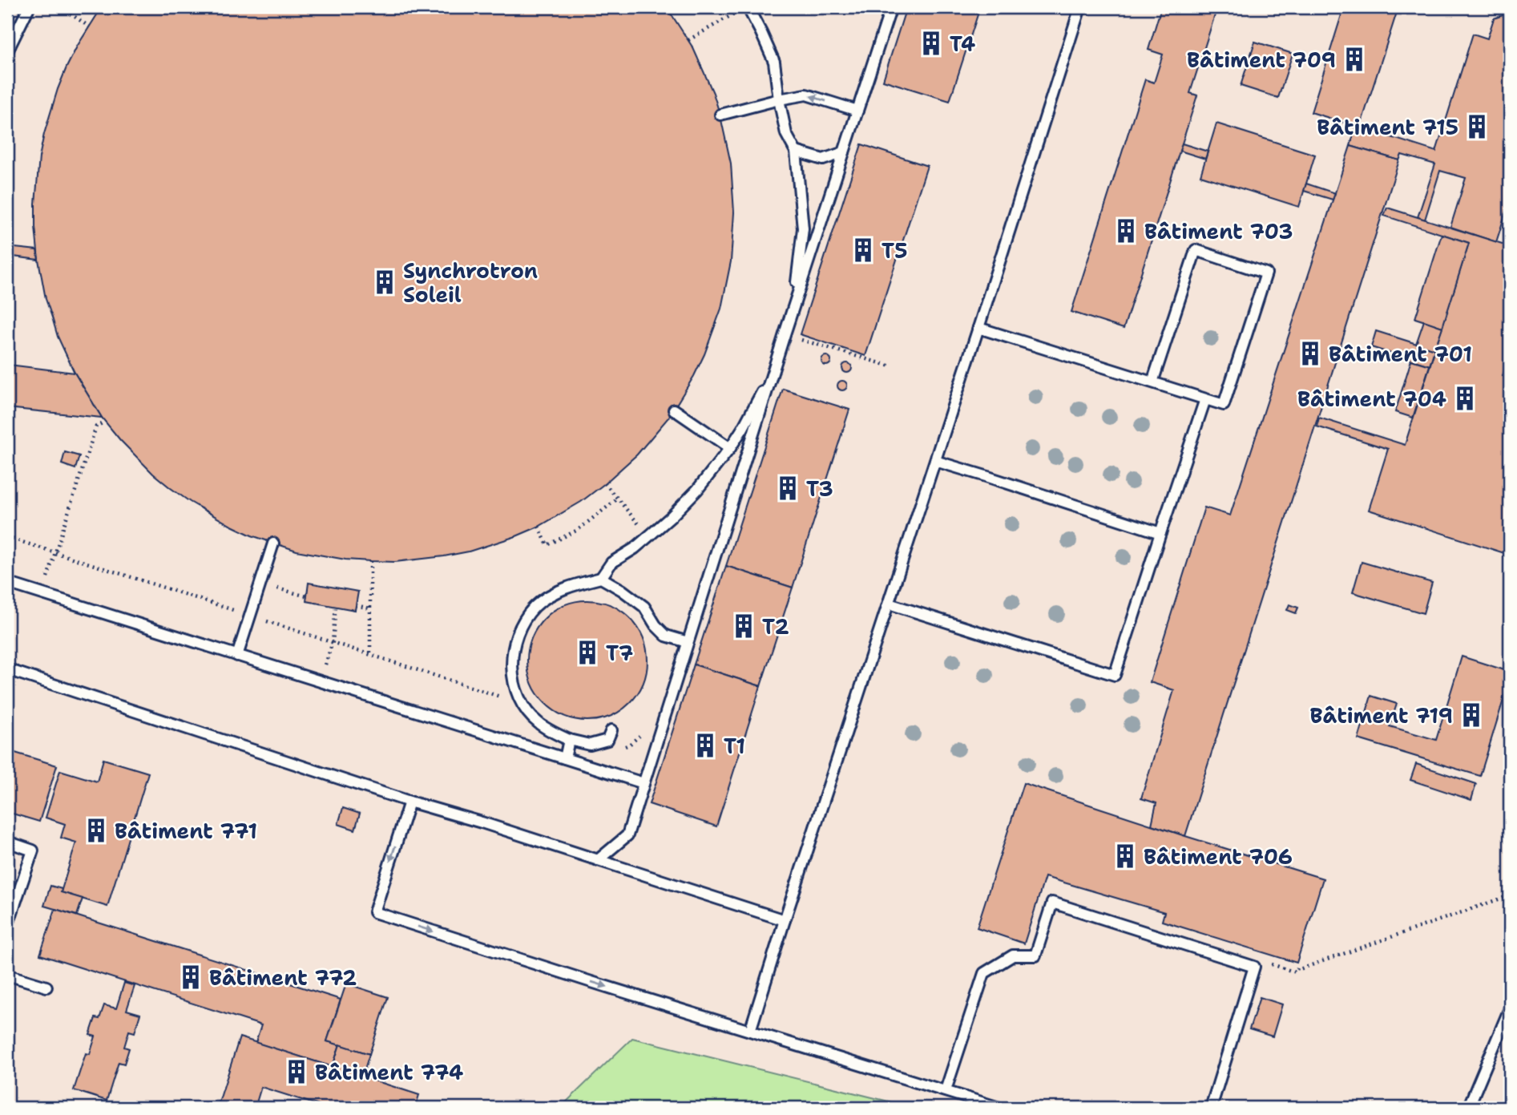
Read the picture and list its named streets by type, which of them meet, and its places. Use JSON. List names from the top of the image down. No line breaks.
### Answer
{"places":{"building":["T4","Bâtiment 709","Bâtiment 715","Bâtiment 703","T5","Synchrotron Soleil","Bâtiment 701","Bâtiment 704","T3","T2","T7","Bâtiment 719","T1","Bâtiment 771","Bâtiment 706","Bâtiment 772","Bâtiment 774"]}}
